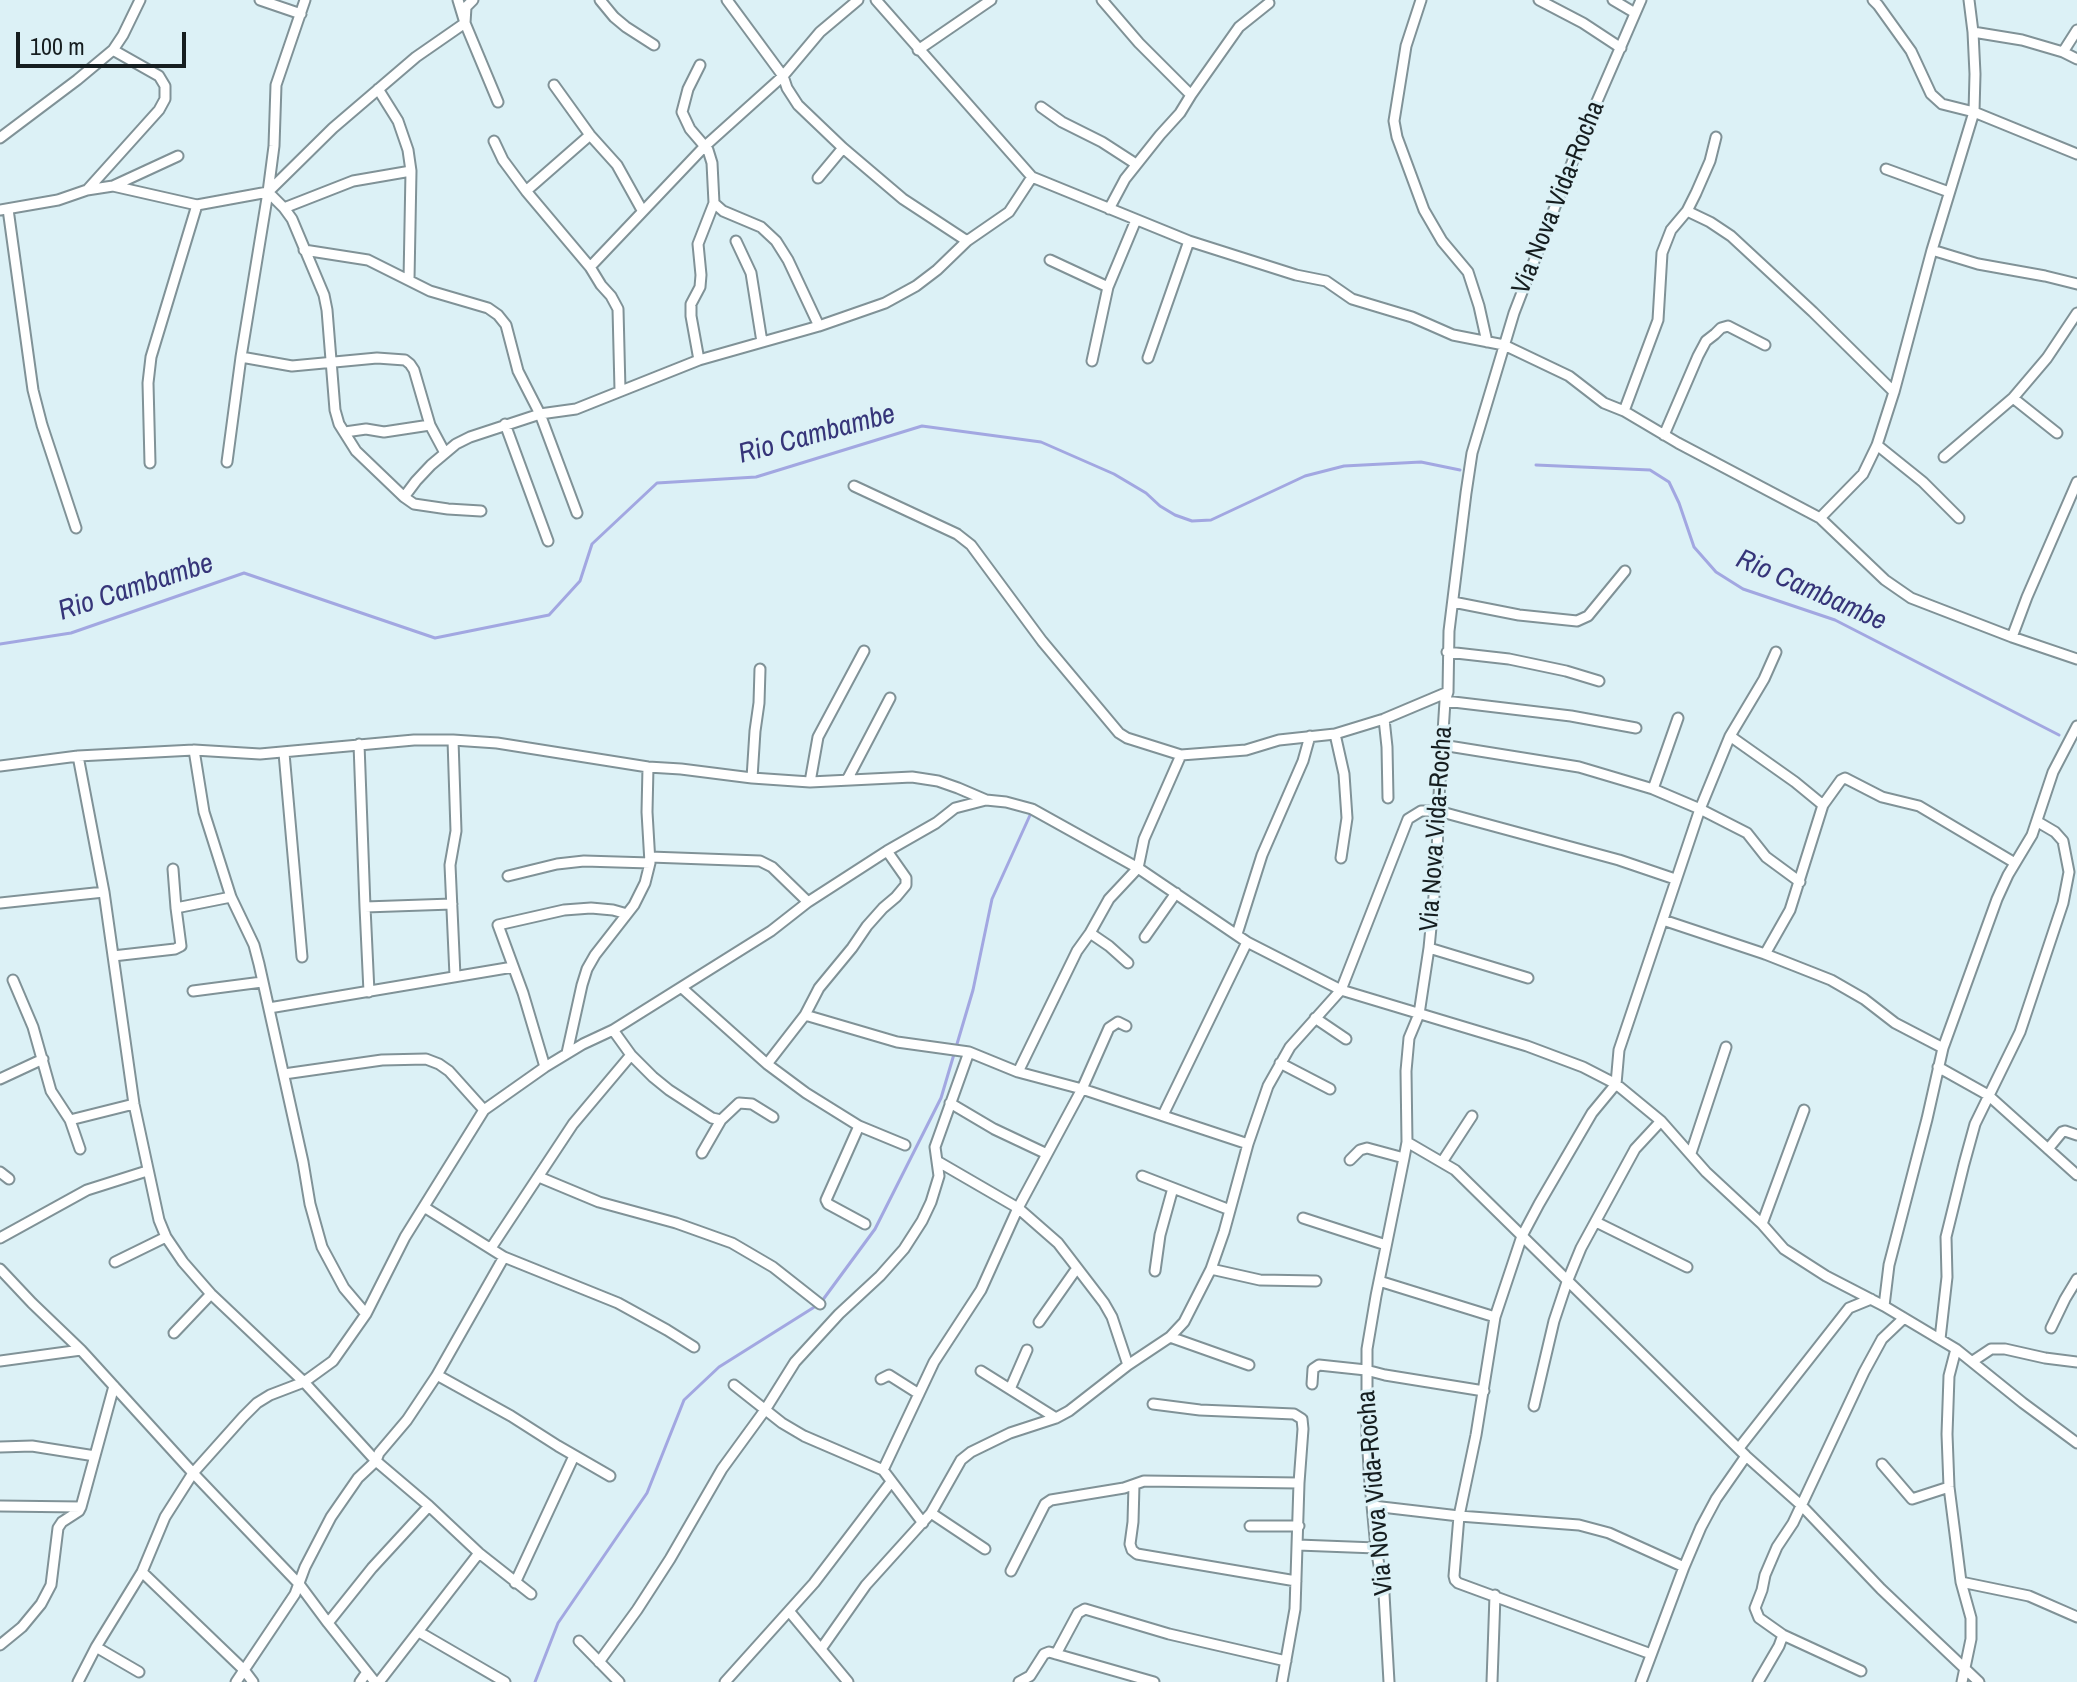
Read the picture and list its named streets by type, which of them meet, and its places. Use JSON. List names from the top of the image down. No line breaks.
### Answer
{"streets":{"street":["Via Nova Vida-Rocha"]},"water":["Rio Cambambe"],"scale_bar":"100 m"}
